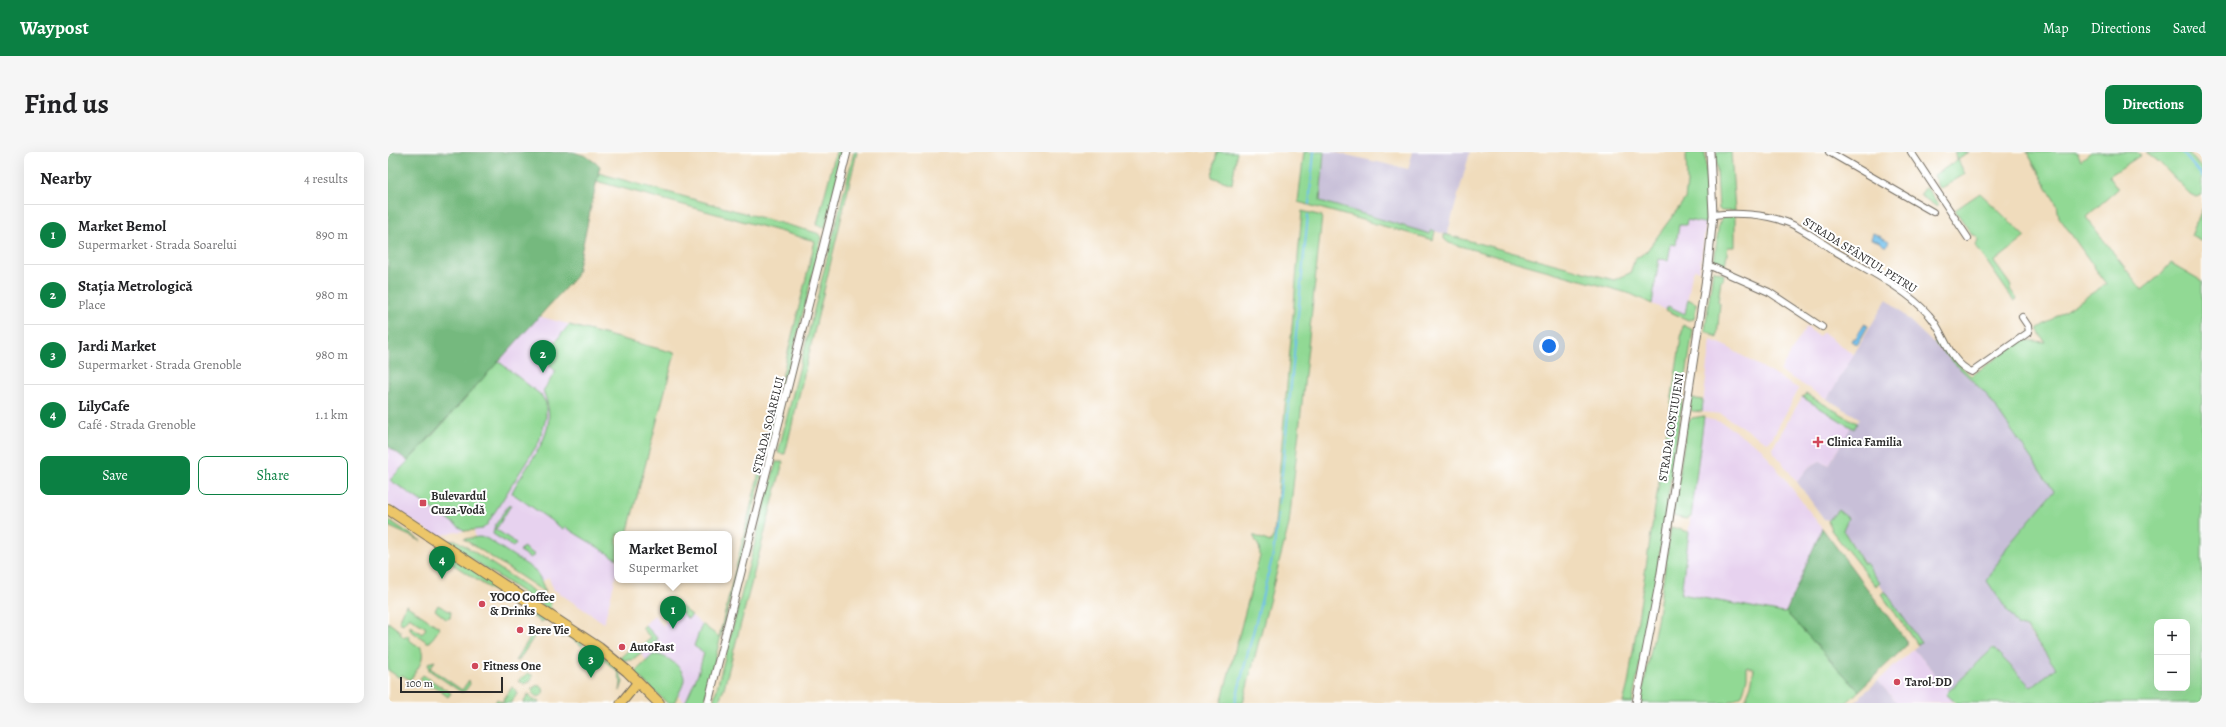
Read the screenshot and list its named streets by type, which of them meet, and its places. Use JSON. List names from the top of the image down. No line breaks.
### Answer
{"streets":{"street":["STRADA SFÂNTUL PETRU","STRADA SOARELUI","STRADA COSTIUJENI"]},"crossings":[["STRADA SFÂNTUL PETRU","STRADA COSTIUJENI"]],"places":{"health":["Clinica Familia"],"transit":["Bulevardul Cuza-Vodă"],"other":["YOCO Coffee & Drinks","Bere Vie","AutoFast","Fitness One","Tarol-DD"]},"scale_bar":"100 m","page":{"header":"Waypost","nav":["Map","Directions","Saved"],"title":"Find us","buttons":["Directions",["Save","Share"]],"heading":["Nearby","4 results"],"list":[{"mark":"1","name":"Market Bemol","note":"Supermarket · Strada Soarelui","value":"890 m"},{"mark":"2","name":"Stația Metrologică","note":"Place","value":"980 m"},{"mark":"3","name":"Jardi Market","note":"Supermarket · Strada Grenoble","value":"980 m"},{"mark":"4","name":"LilyCafe","note":"Café · Strada Grenoble","value":"1.1 km"}],"pins":["2","4","1","3"],"popup":["Market Bemol","Supermarket"],"map_buttons":["+","−"],"scale":"100 m"}}
